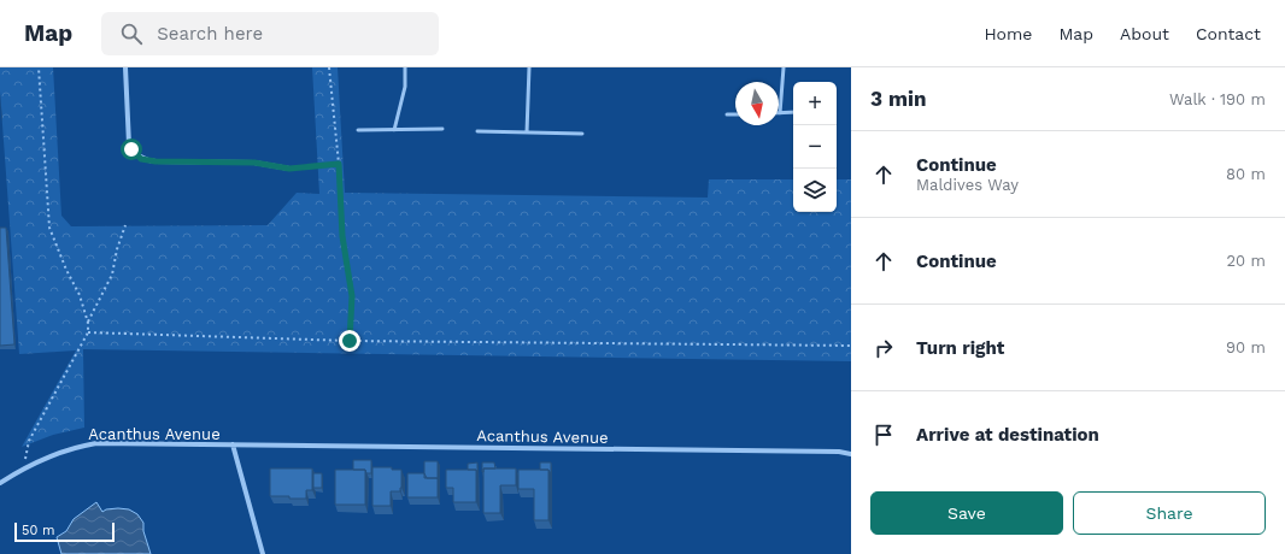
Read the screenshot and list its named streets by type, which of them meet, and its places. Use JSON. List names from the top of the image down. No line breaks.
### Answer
{"streets":{"street":["Acanthus Avenue"]},"scale_bar":"50 m","north":"bottom","page":{"header":"Map","search":"Search here","nav":["Home","Map","About","Contact"],"heading":["3 min","Walk · 190 m"],"map_buttons":["+","−"],"list":[["Continue","Maldives Way","80 m"],["Continue","20 m"],["Turn right","90 m"],"Arrive at destination"],"buttons":["Save","Share"],"scale":"50 m"}}
